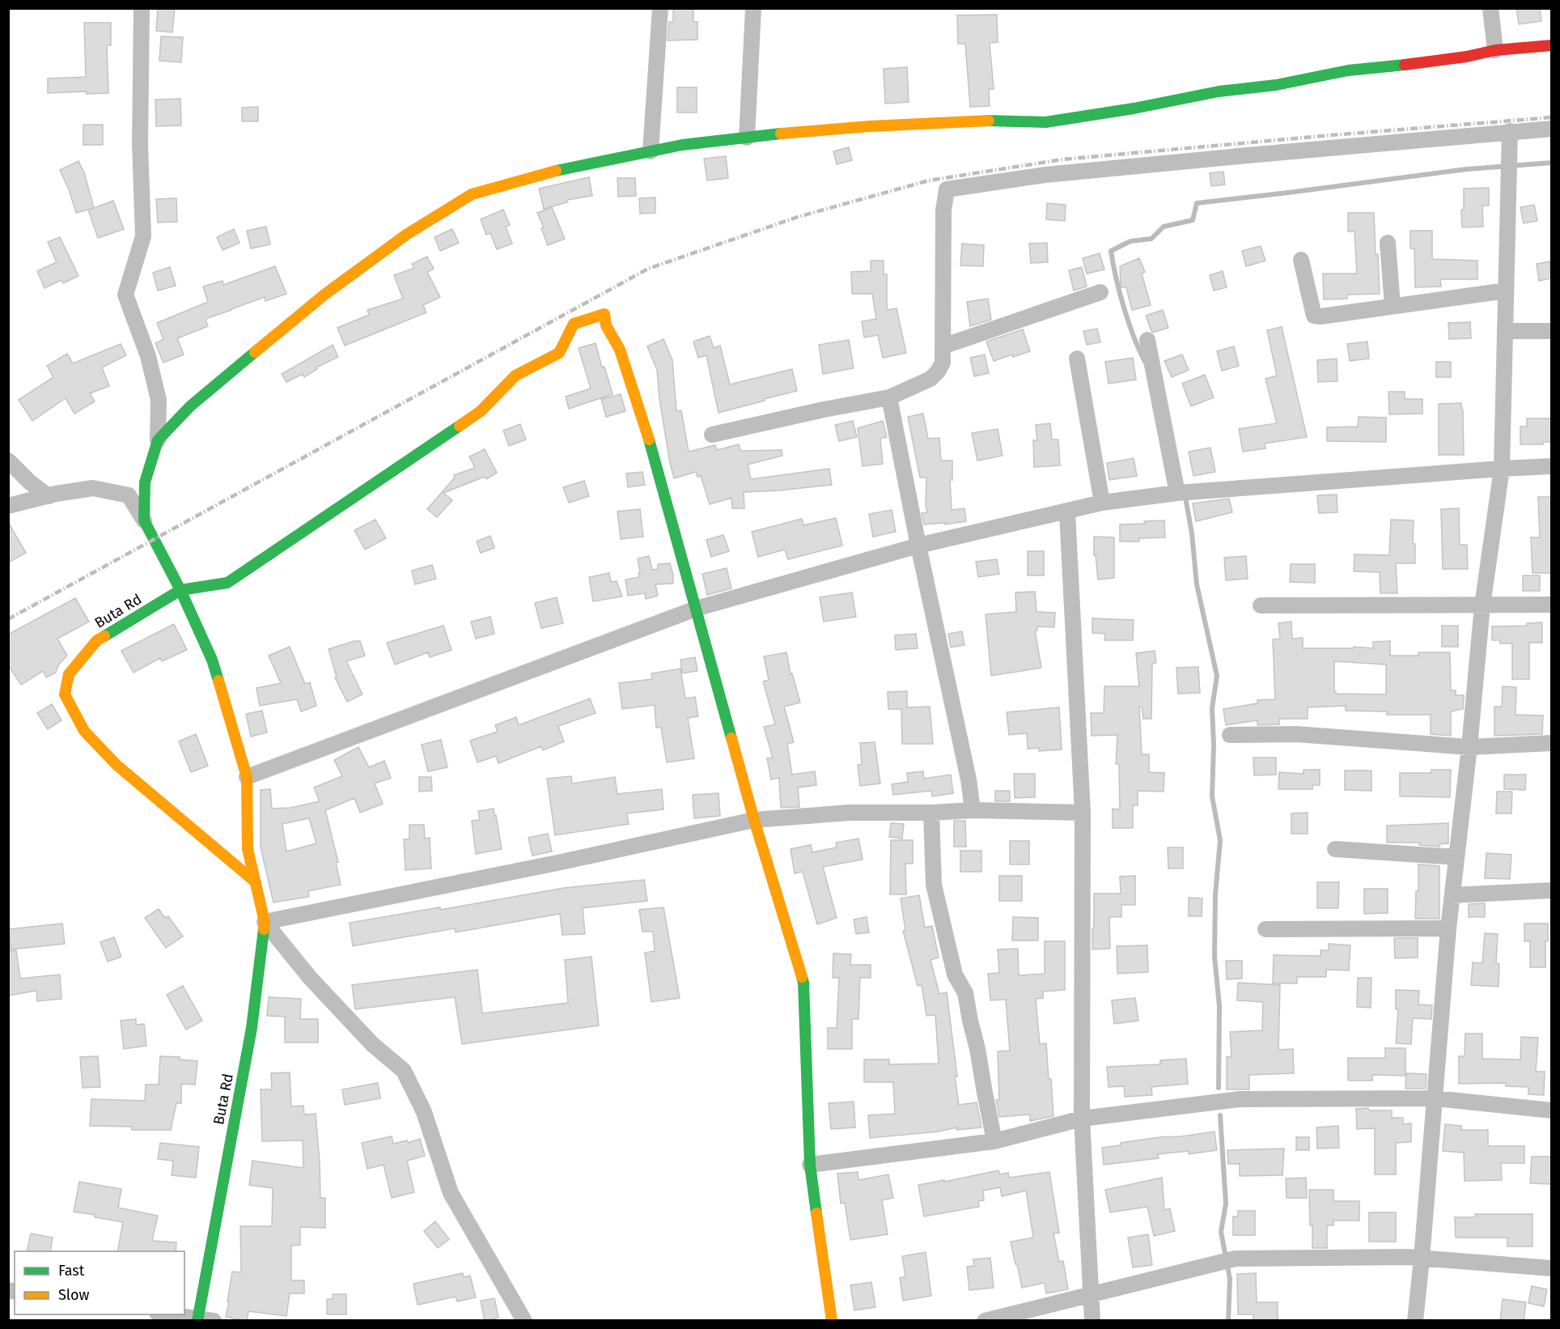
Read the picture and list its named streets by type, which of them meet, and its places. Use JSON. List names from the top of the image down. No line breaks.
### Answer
{"streets":{"street":["Buta Rd"]},"legend":["Fast","Slow"]}
